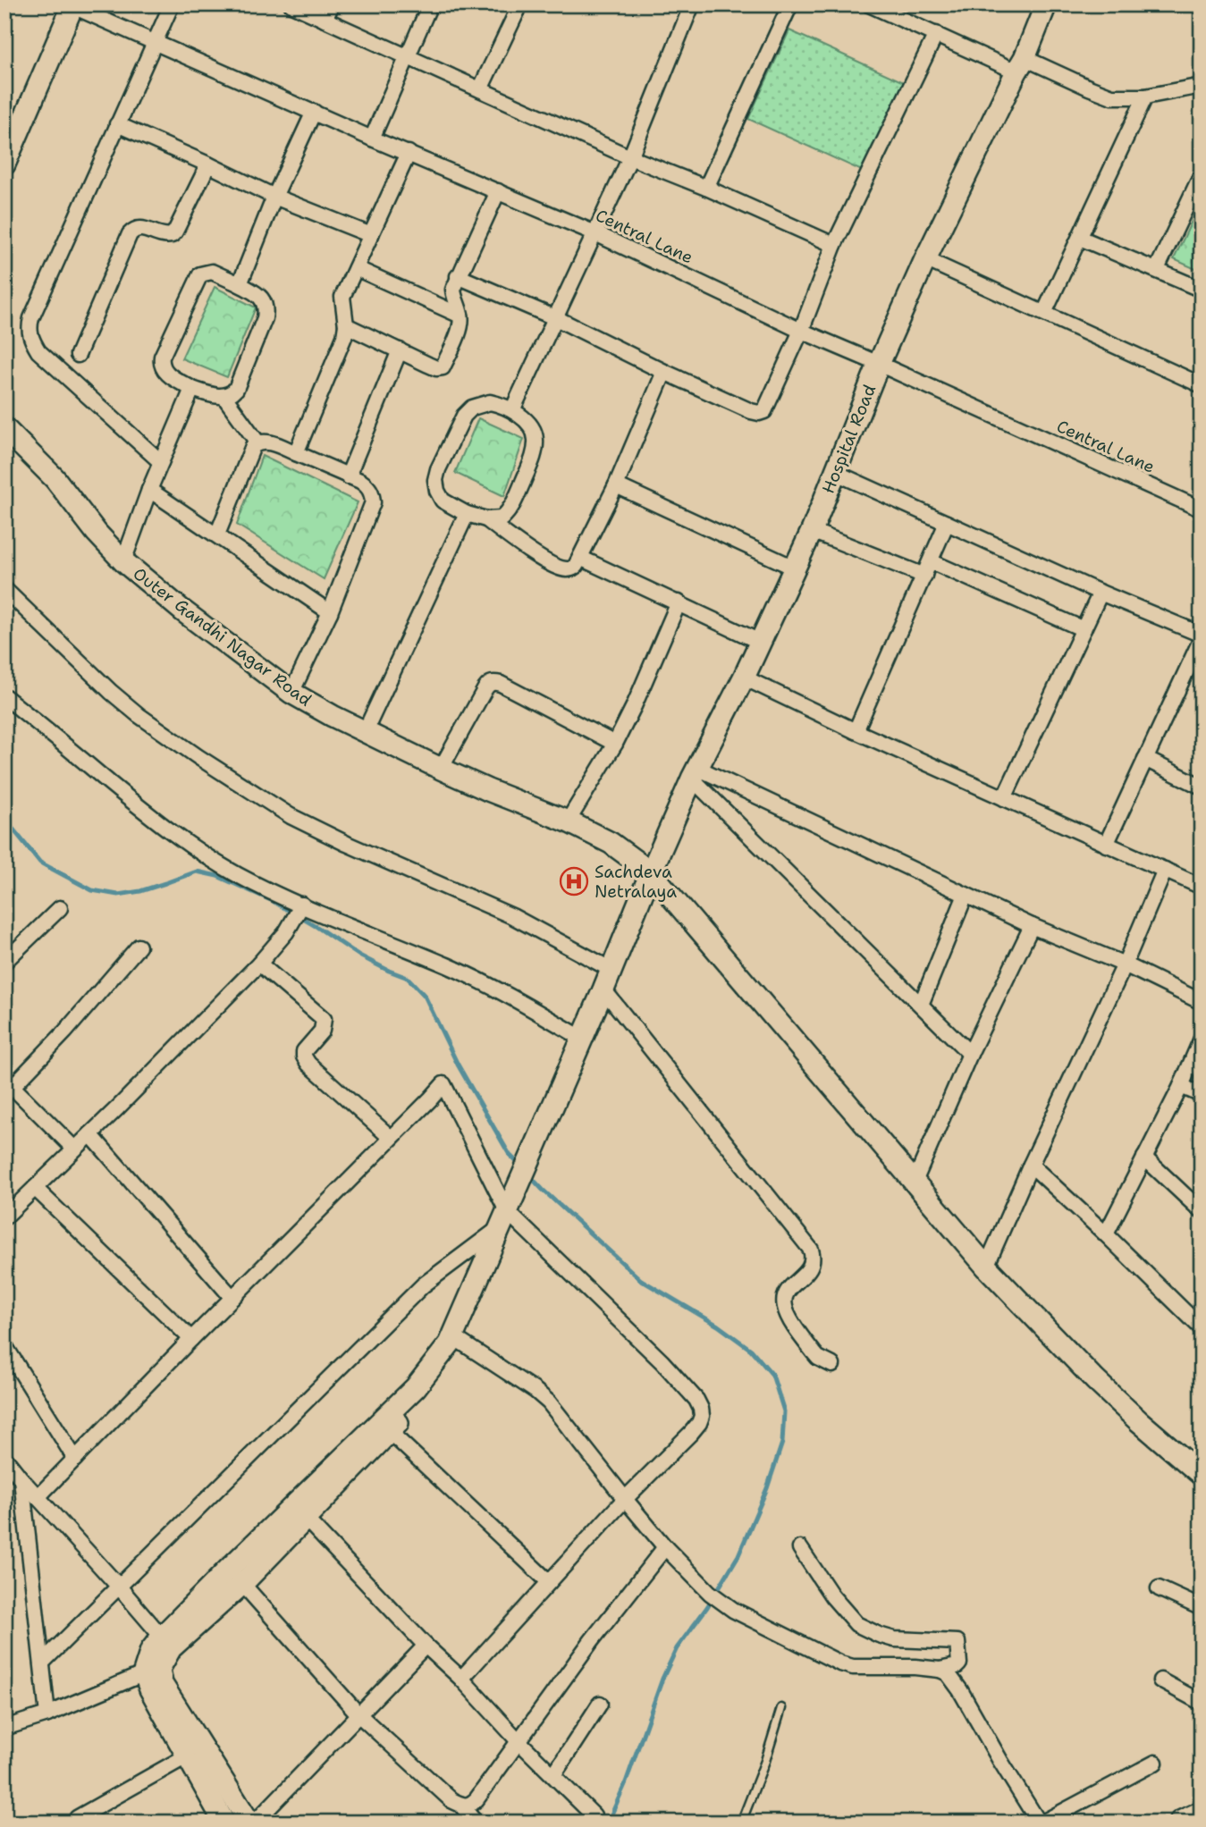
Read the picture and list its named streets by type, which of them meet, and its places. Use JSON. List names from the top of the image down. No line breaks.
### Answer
{"streets":{"street":["Central Lane","Hospital Road","Outer Gandhi Nagar Road"]},"crossings":[["Central Lane","Hospital Road"],["Hospital Road","Outer Gandhi Nagar Road"]],"places":{"hospital":["Sachdeva Netralaya"]}}
